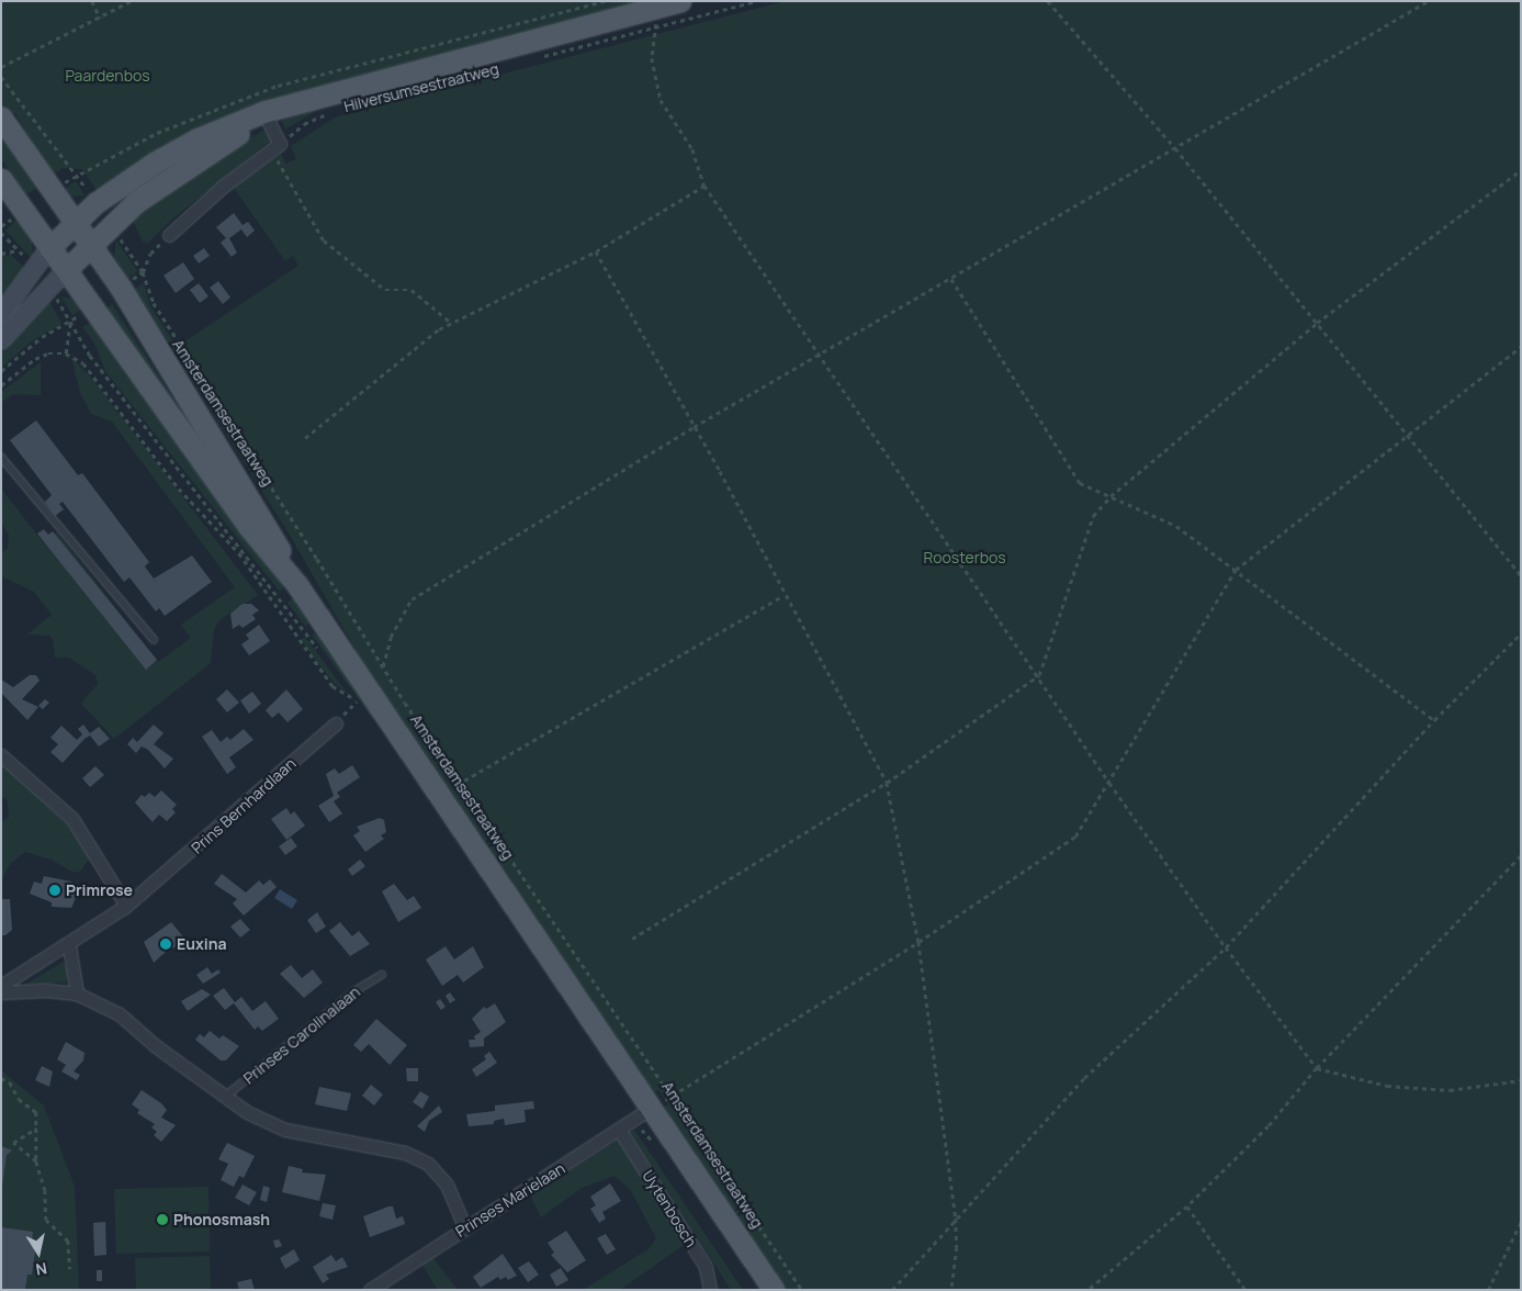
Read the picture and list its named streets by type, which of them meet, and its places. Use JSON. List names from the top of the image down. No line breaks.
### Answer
{"streets":{"main road":["Hilversumsestraatweg","Amsterdamsestraatweg"],"street":["Prins Bernhardlaan","Prinses Marielaan","Uytenbosch"],"lane":["Prinses Carolinalaan"]},"crossings":[["Hilversumsestraatweg","Amsterdamsestraatweg"],["Amsterdamsestraatweg","Prinses Marielaan"],["Prinses Marielaan","Uytenbosch"]],"parks":["Paardenbos","Roosterbos"],"places":["Primrose","Euxina","Phonosmash"],"north":"bottom"}
